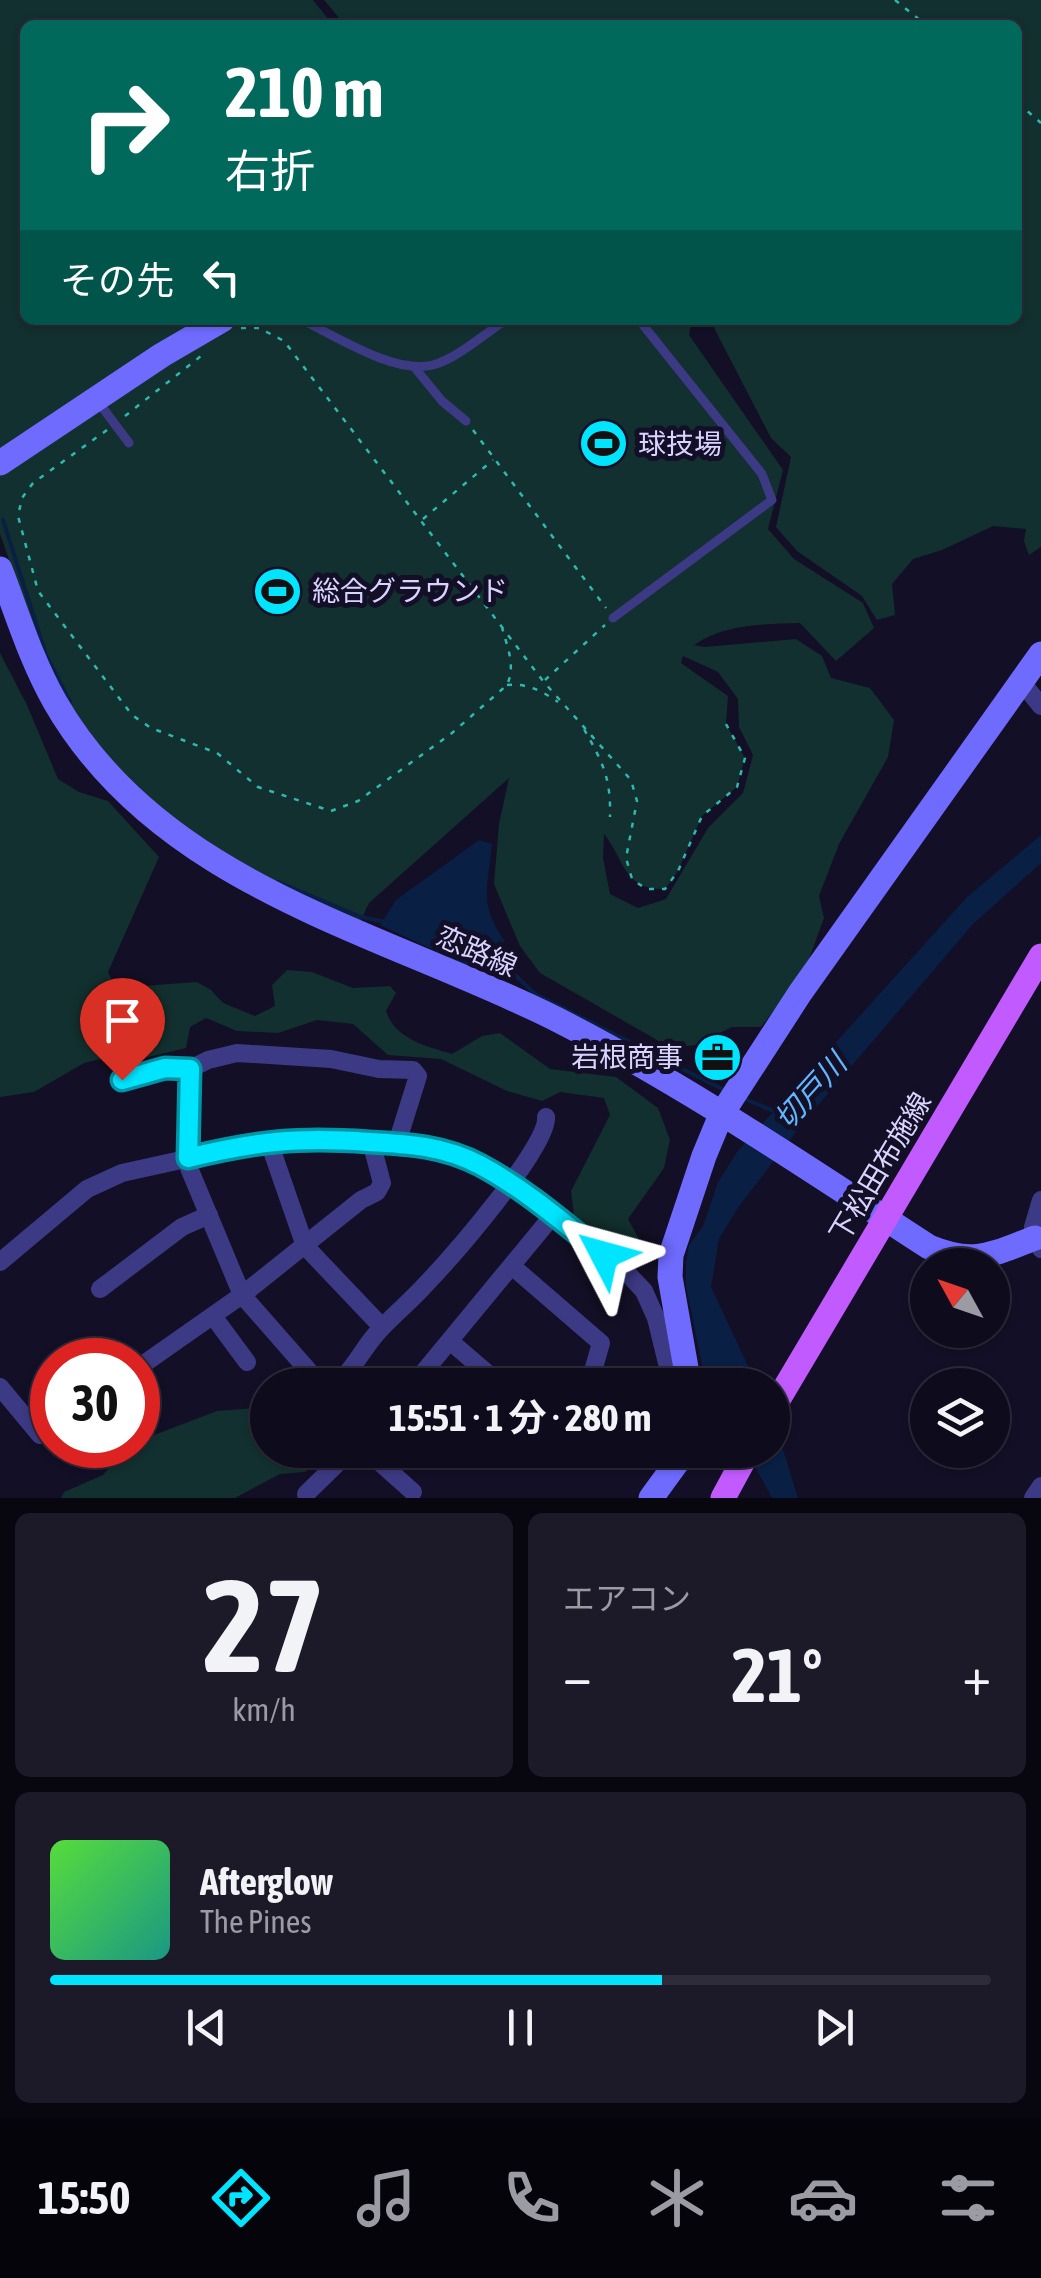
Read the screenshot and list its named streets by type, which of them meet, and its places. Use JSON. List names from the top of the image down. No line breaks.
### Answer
{"streets":{"main road":["下松田布施線"],"street":["恋路線"]},"crossings":[["恋路線","下松田布施線"]],"water":["切戸川"],"places":{"sports":["球技場","総合グラウンド"],"office":["岩根商事"]},"north":"top left","page":{"turn":["210 m","右折"],"then":"その先","limit":"30","trip":"15:51 · 1 分 · 280 m","tile":[["27","km/h"],"エアコン"],"heat":["−","21°","+"],"song":["Afterglow","The Pines"],"tabs":"15:50"}}
